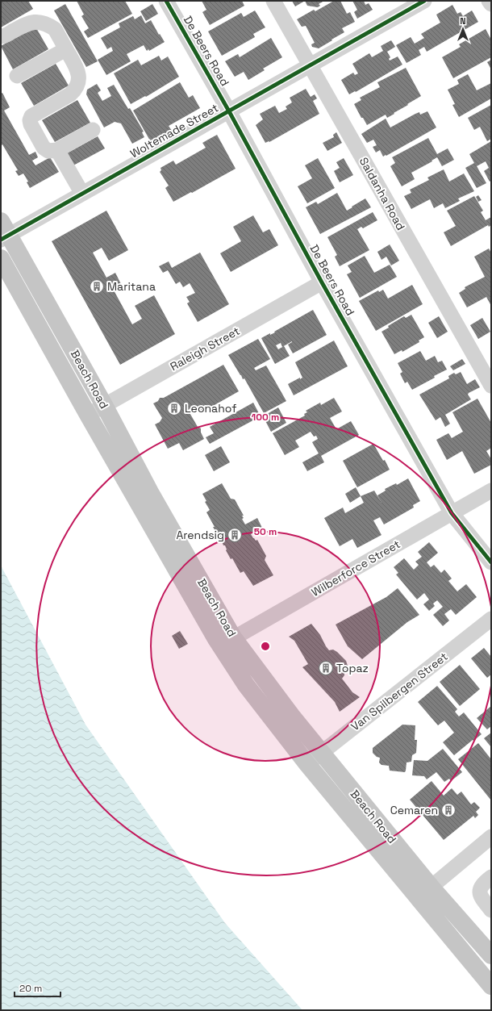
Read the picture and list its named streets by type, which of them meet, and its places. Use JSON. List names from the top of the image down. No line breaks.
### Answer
{"streets":{"main road":["Beach Road"],"street":["De Beers Road","Woltemade Street","Saldanha Road","Raleigh Street","Wilberforce Street","Van Spilbergen Street"]},"crossings":[["De Beers Road","Woltemade Street"],["De Beers Road","Raleigh Street"],["De Beers Road","Wilberforce Street"],["Woltemade Street","Saldanha Road"],["Woltemade Street","Beach Road"],["Raleigh Street","Beach Road"],["Beach Road","Wilberforce Street"],["Beach Road","Van Spilbergen Street"]],"places":{"building":["Maritana","Leonahof","Arendsig","Topaz","Cemaren"]},"scale_bar":"20 m","north":"top","rings":["100 m","50 m"]}
